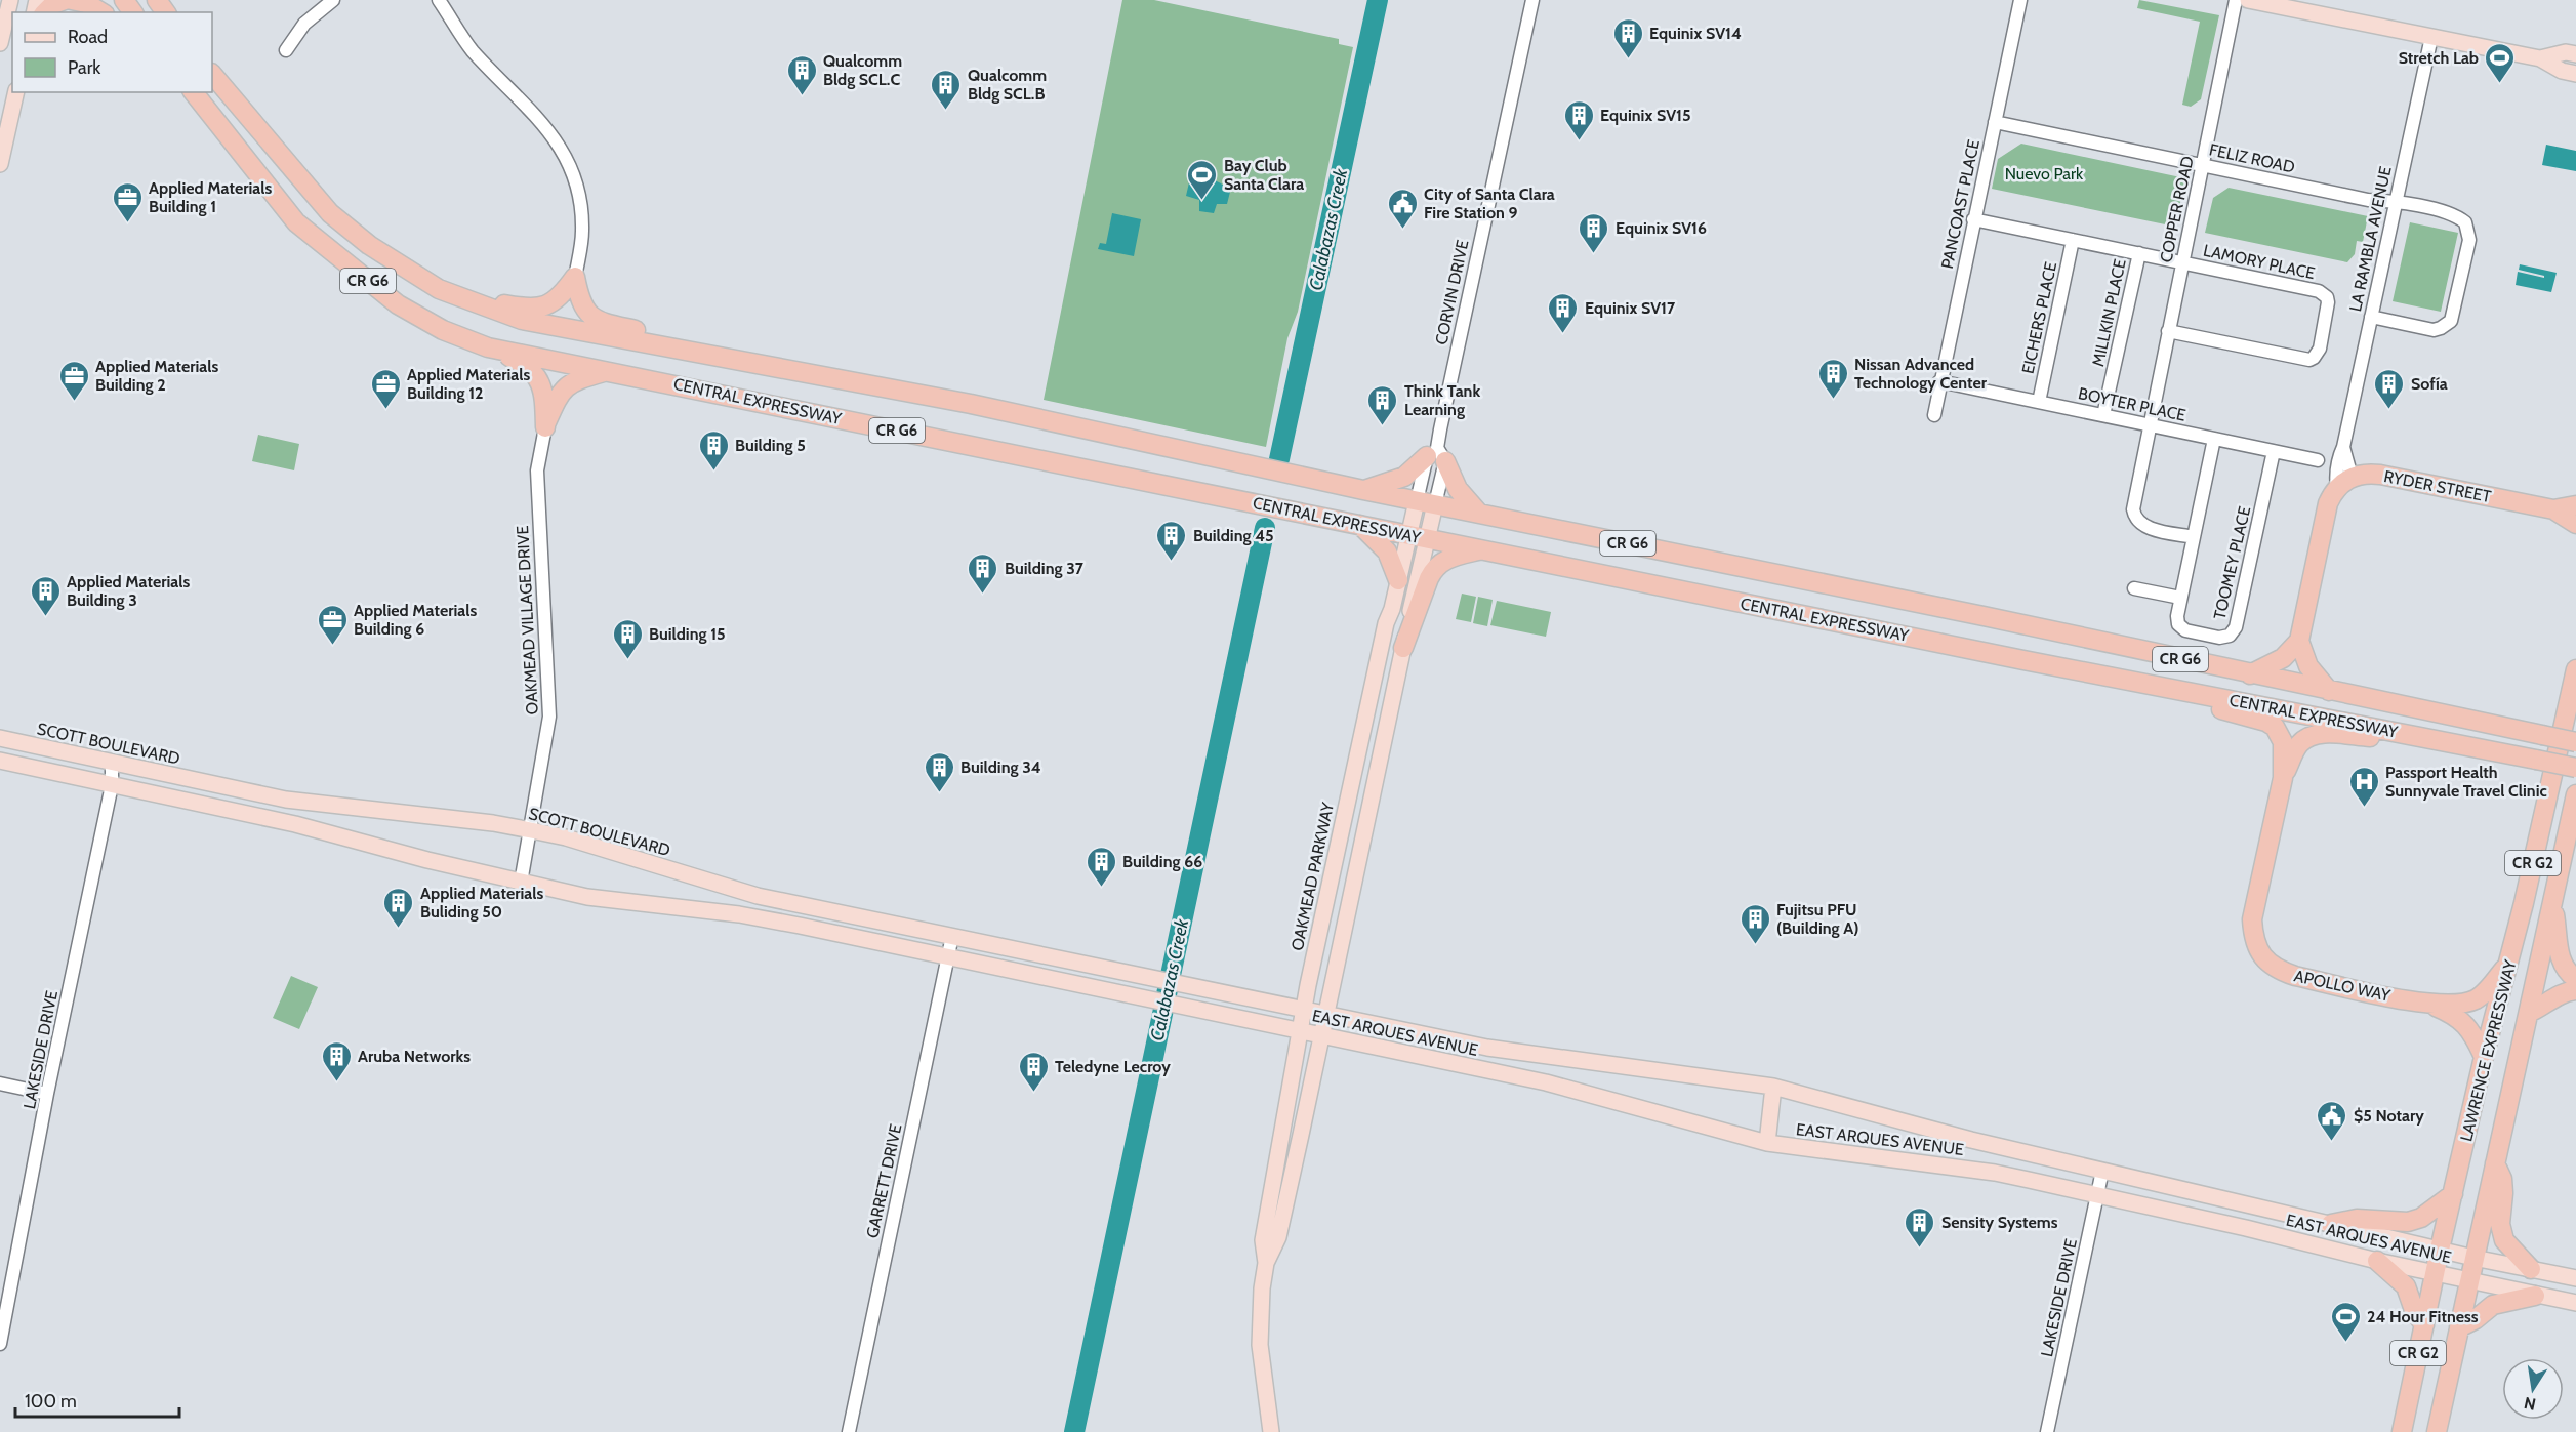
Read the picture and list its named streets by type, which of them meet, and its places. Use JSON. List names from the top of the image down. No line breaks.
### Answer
{"streets":{"highway":["CR G6","CENTRAL EXPRESSWAY","RYDER STREET","CR G2","APOLLO WAY","LAWRENCE EXPRESSWAY"],"main road":["SCOTT BOULEVARD","OAKMEAD PARKWAY","EAST ARQUES AVENUE"],"street":["FELIZ ROAD","PANCOAST PLACE","COPPER ROAD","LA RAMBLA AVENUE","LAMORY PLACE","CORVIN DRIVE","MILLKIN PLACE","EICHERS PLACE","BOYTER PLACE","TOOMEY PLACE","OAKMEAD VILLAGE DRIVE","LAKESIDE DRIVE","GARRETT DRIVE"]},"crossings":[["FELIZ ROAD","PANCOAST PLACE"],["FELIZ ROAD","COPPER ROAD"],["FELIZ ROAD","LA RAMBLA AVENUE"],["PANCOAST PLACE","LAMORY PLACE"],["PANCOAST PLACE","BOYTER PLACE"],["COPPER ROAD","LAMORY PLACE"],["COPPER ROAD","BOYTER PLACE"],["COPPER ROAD","TOOMEY PLACE"],["LA RAMBLA AVENUE","RYDER STREET"],["LAMORY PLACE","MILLKIN PLACE"],["LAMORY PLACE","EICHERS PLACE"],["CORVIN DRIVE","CENTRAL EXPRESSWAY"],["CORVIN DRIVE","OAKMEAD PARKWAY"],["MILLKIN PLACE","BOYTER PLACE"],["EICHERS PLACE","BOYTER PLACE"],["CENTRAL EXPRESSWAY","OAKMEAD PARKWAY"],["BOYTER PLACE","TOOMEY PLACE"],["OAKMEAD VILLAGE DRIVE","SCOTT BOULEVARD"],["SCOTT BOULEVARD","EAST ARQUES AVENUE"],["SCOTT BOULEVARD","LAKESIDE DRIVE"],["SCOTT BOULEVARD","GARRETT DRIVE"],["OAKMEAD PARKWAY","EAST ARQUES AVENUE"],["EAST ARQUES AVENUE","LAKESIDE DRIVE"],["EAST ARQUES AVENUE","LAWRENCE EXPRESSWAY"],["EAST ARQUES AVENUE","GARRETT DRIVE"]],"water":["Calabazas Creek"],"parks":["Nuevo Park"],"places":{"building":["Equinix SV14","Qualcomm Bldg SCL.C","Qualcomm Bldg SCL.B","Equinix SV15","Equinix SV16","Equinix SV17","Nissan Advanced Technology Center","Sofía","Think Tank Learning","Building 5","Building 45","Building 37","Applied Materials Building 3","Building 15","Building 34","Building 66","Applied Materials Buliding 50","Fujitsu PFU (Building A)","Aruba Networks","Teledyne Lecroy","Sensity Systems"],"sports":["Stretch Lab","Bay Club Santa Clara","24 Hour Fitness"],"office":["Applied Materials Building 1","Applied Materials Building 2","Applied Materials Building 12","Applied Materials Building 6"],"public building":["City of Santa Clara Fire Station 9","$5 Notary"],"hospital":["Passport Health Sunnyvale Travel Clinic"]},"legend":["Road","Park"],"scale_bar":"100 m","north":"bottom"}
